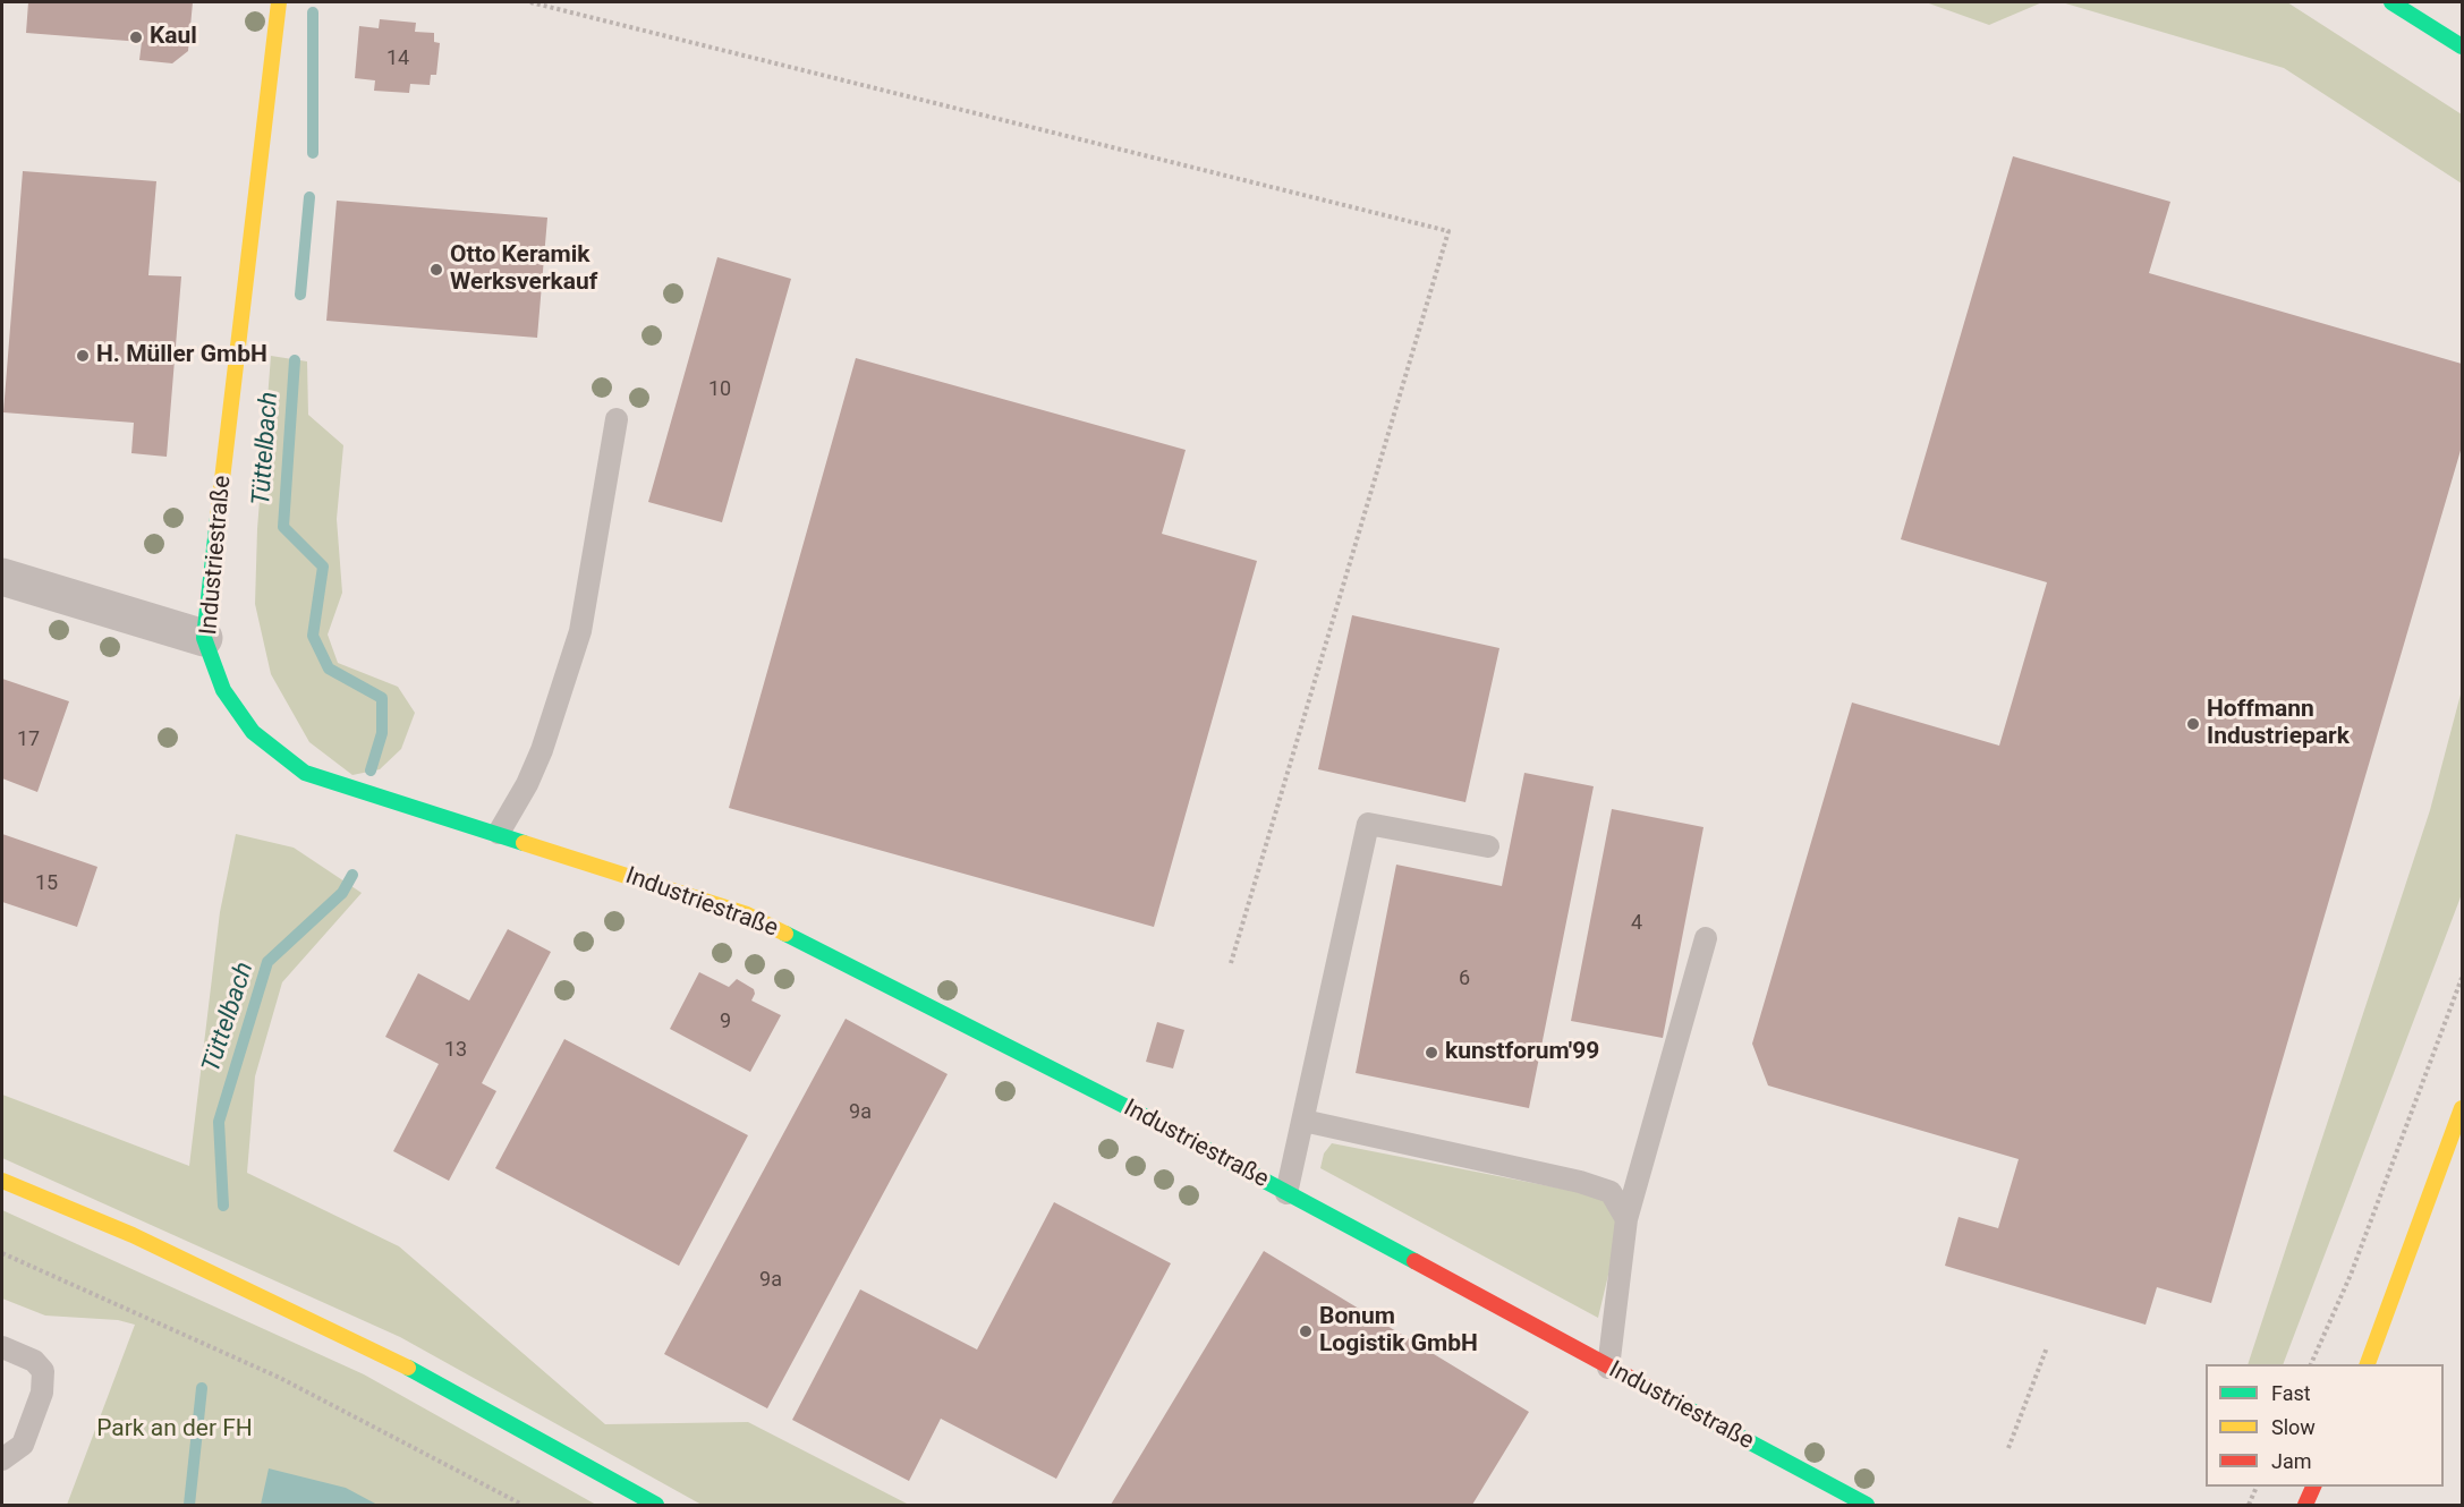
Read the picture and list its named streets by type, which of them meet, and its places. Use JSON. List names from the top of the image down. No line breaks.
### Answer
{"streets":{"main road":["Industriestraße"]},"water":["Tüttelbach"],"parks":["Park an der FH"],"places":["Kaul","Otto Keramik Werksverkauf","H. Müller GmbH","Hoffmann Industriepark","kunstforum'99","Bonum Logistik GmbH"],"house_numbers":["14","10","17","15","4","6","9","13","9a","9a"],"legend":["Fast","Slow","Jam"]}
